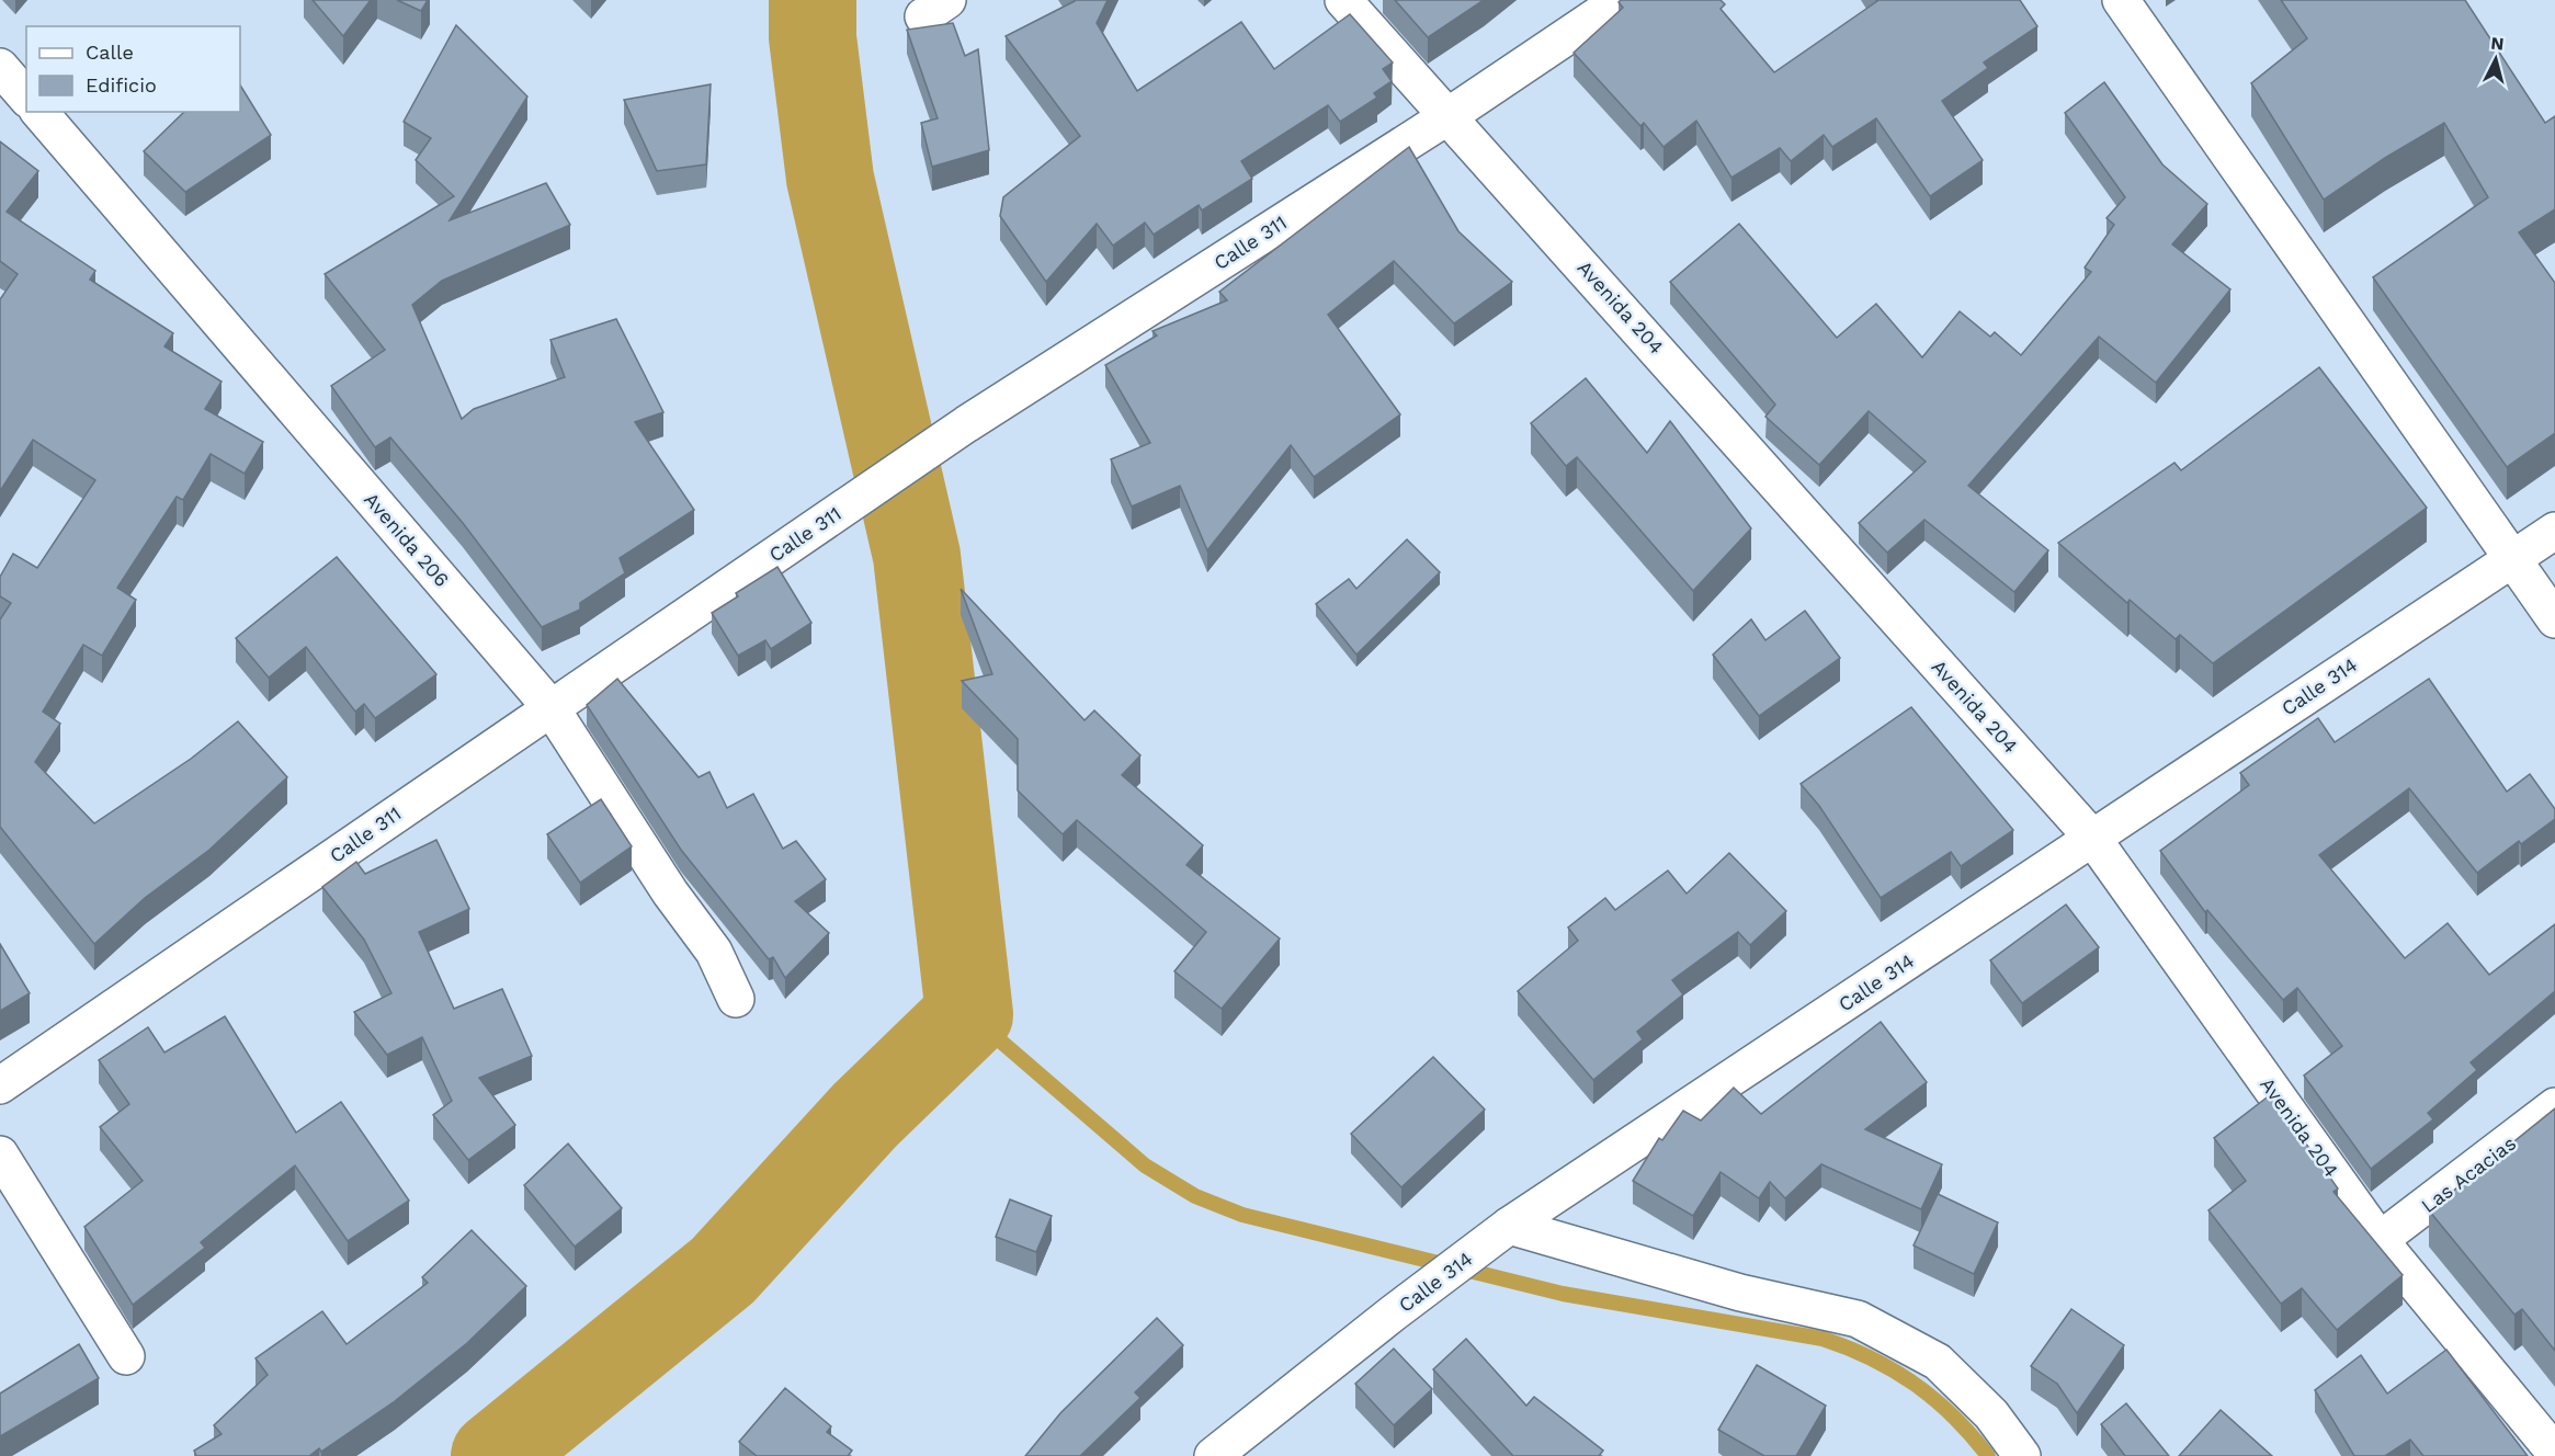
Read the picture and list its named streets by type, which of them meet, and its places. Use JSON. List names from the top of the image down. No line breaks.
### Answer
{"streets":{"street":["Calle 311","Avenida 204","Avenida 206","Calle 314","Las Acacias"]},"crossings":[["Calle 311","Avenida 204"],["Calle 311","Avenida 206"],["Avenida 204","Calle 314"],["Avenida 204","Las Acacias"]],"legend":["Calle","Edificio"],"north":"top"}
